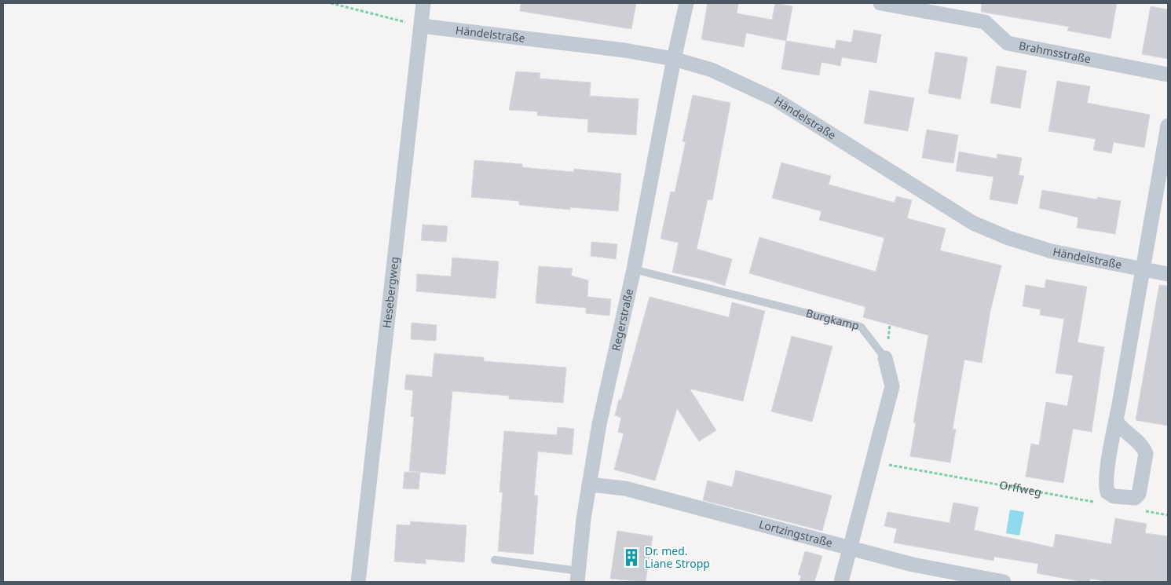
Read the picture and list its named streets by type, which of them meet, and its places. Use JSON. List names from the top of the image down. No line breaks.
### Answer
{"streets":{"street":["Händelstraße","Brahmsstraße","Hesebergweg","Regerstraße","Burgkamp","Lortzingstraße"],"path":["Orffweg"]},"crossings":[["Händelstraße","Hesebergweg"],["Händelstraße","Regerstraße"],["Regerstraße","Burgkamp"],["Regerstraße","Lortzingstraße"],["Burgkamp","Orffweg"],["Burgkamp","Lortzingstraße"]],"places":{"building":["Dr. med. Liane Stropp"]}}
